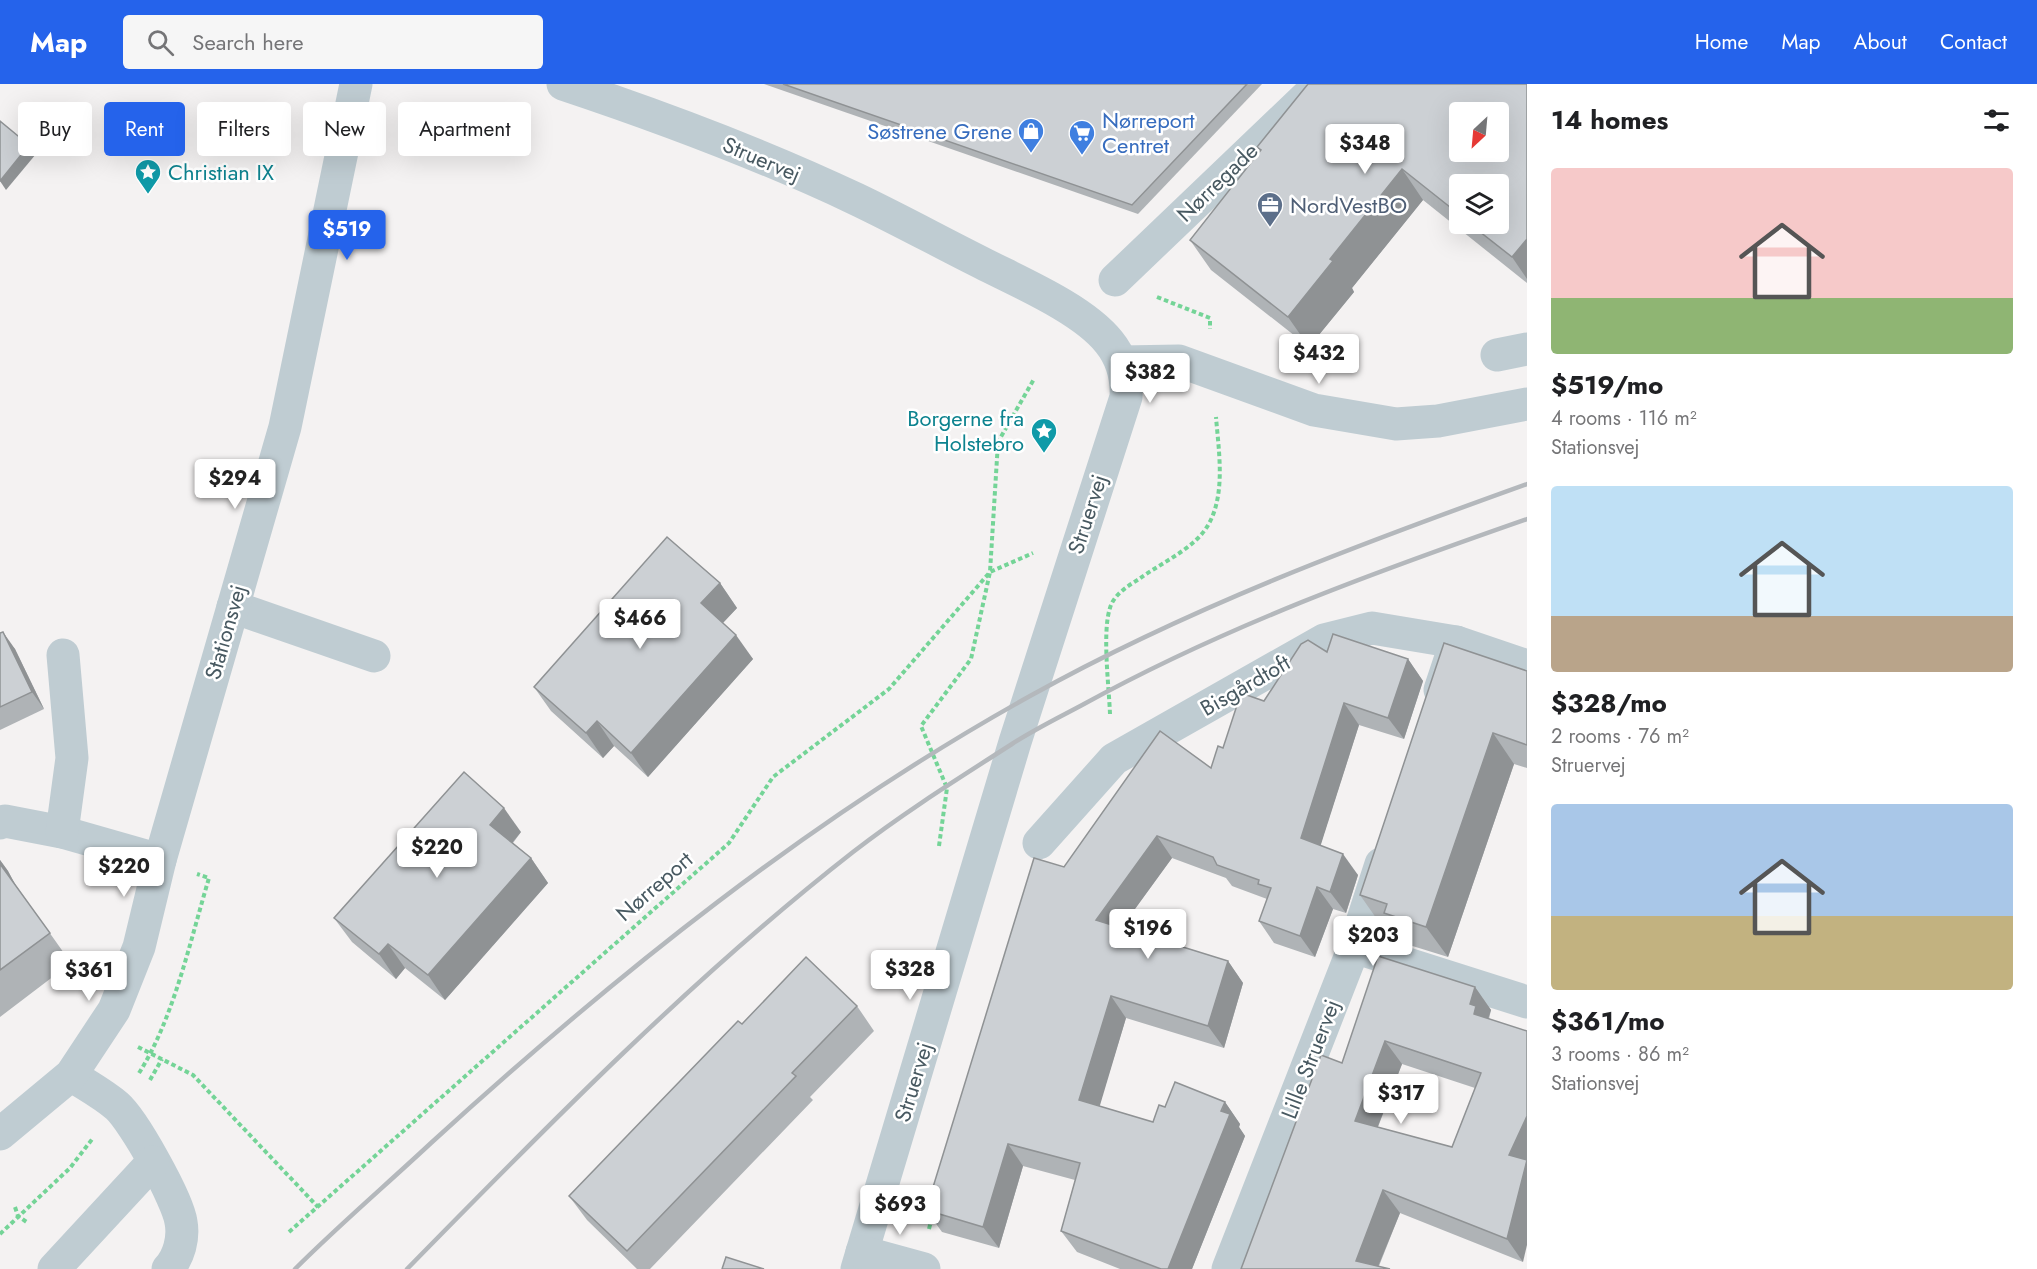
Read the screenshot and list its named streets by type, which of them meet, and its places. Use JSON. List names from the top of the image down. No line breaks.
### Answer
{"streets":{"street":["Struervej","Nørregade","Stationsvej","Bisgårdtoft","Lille Struervej"],"path":["Nørreport"]},"places":{"shop":["Søstrene Grene"],"supermarket":["Nørreport Centret"],"place":["Christian IX","Borgerne fra Holstebro"],"office":["NordVestBO"]},"north":"bottom left","page":{"header":"Map","search":"Search here","nav":["Home","Map","About","Contact"],"heading":"14 homes","chip":["Buy","Rent","Filters","New","Apartment"],"price":["$348","$519","$432","$382","$294","$466","$220","$220","$196","$203","$328","$361","$317","$693"],"list":[{"name":"$519/mo","note":"4 rooms · 116 m² · Stationsvej"},{"name":"$328/mo","note":"2 rooms · 76 m² · Struervej"},{"name":"$361/mo","note":"3 rooms · 86 m² · Stationsvej"}]}}
